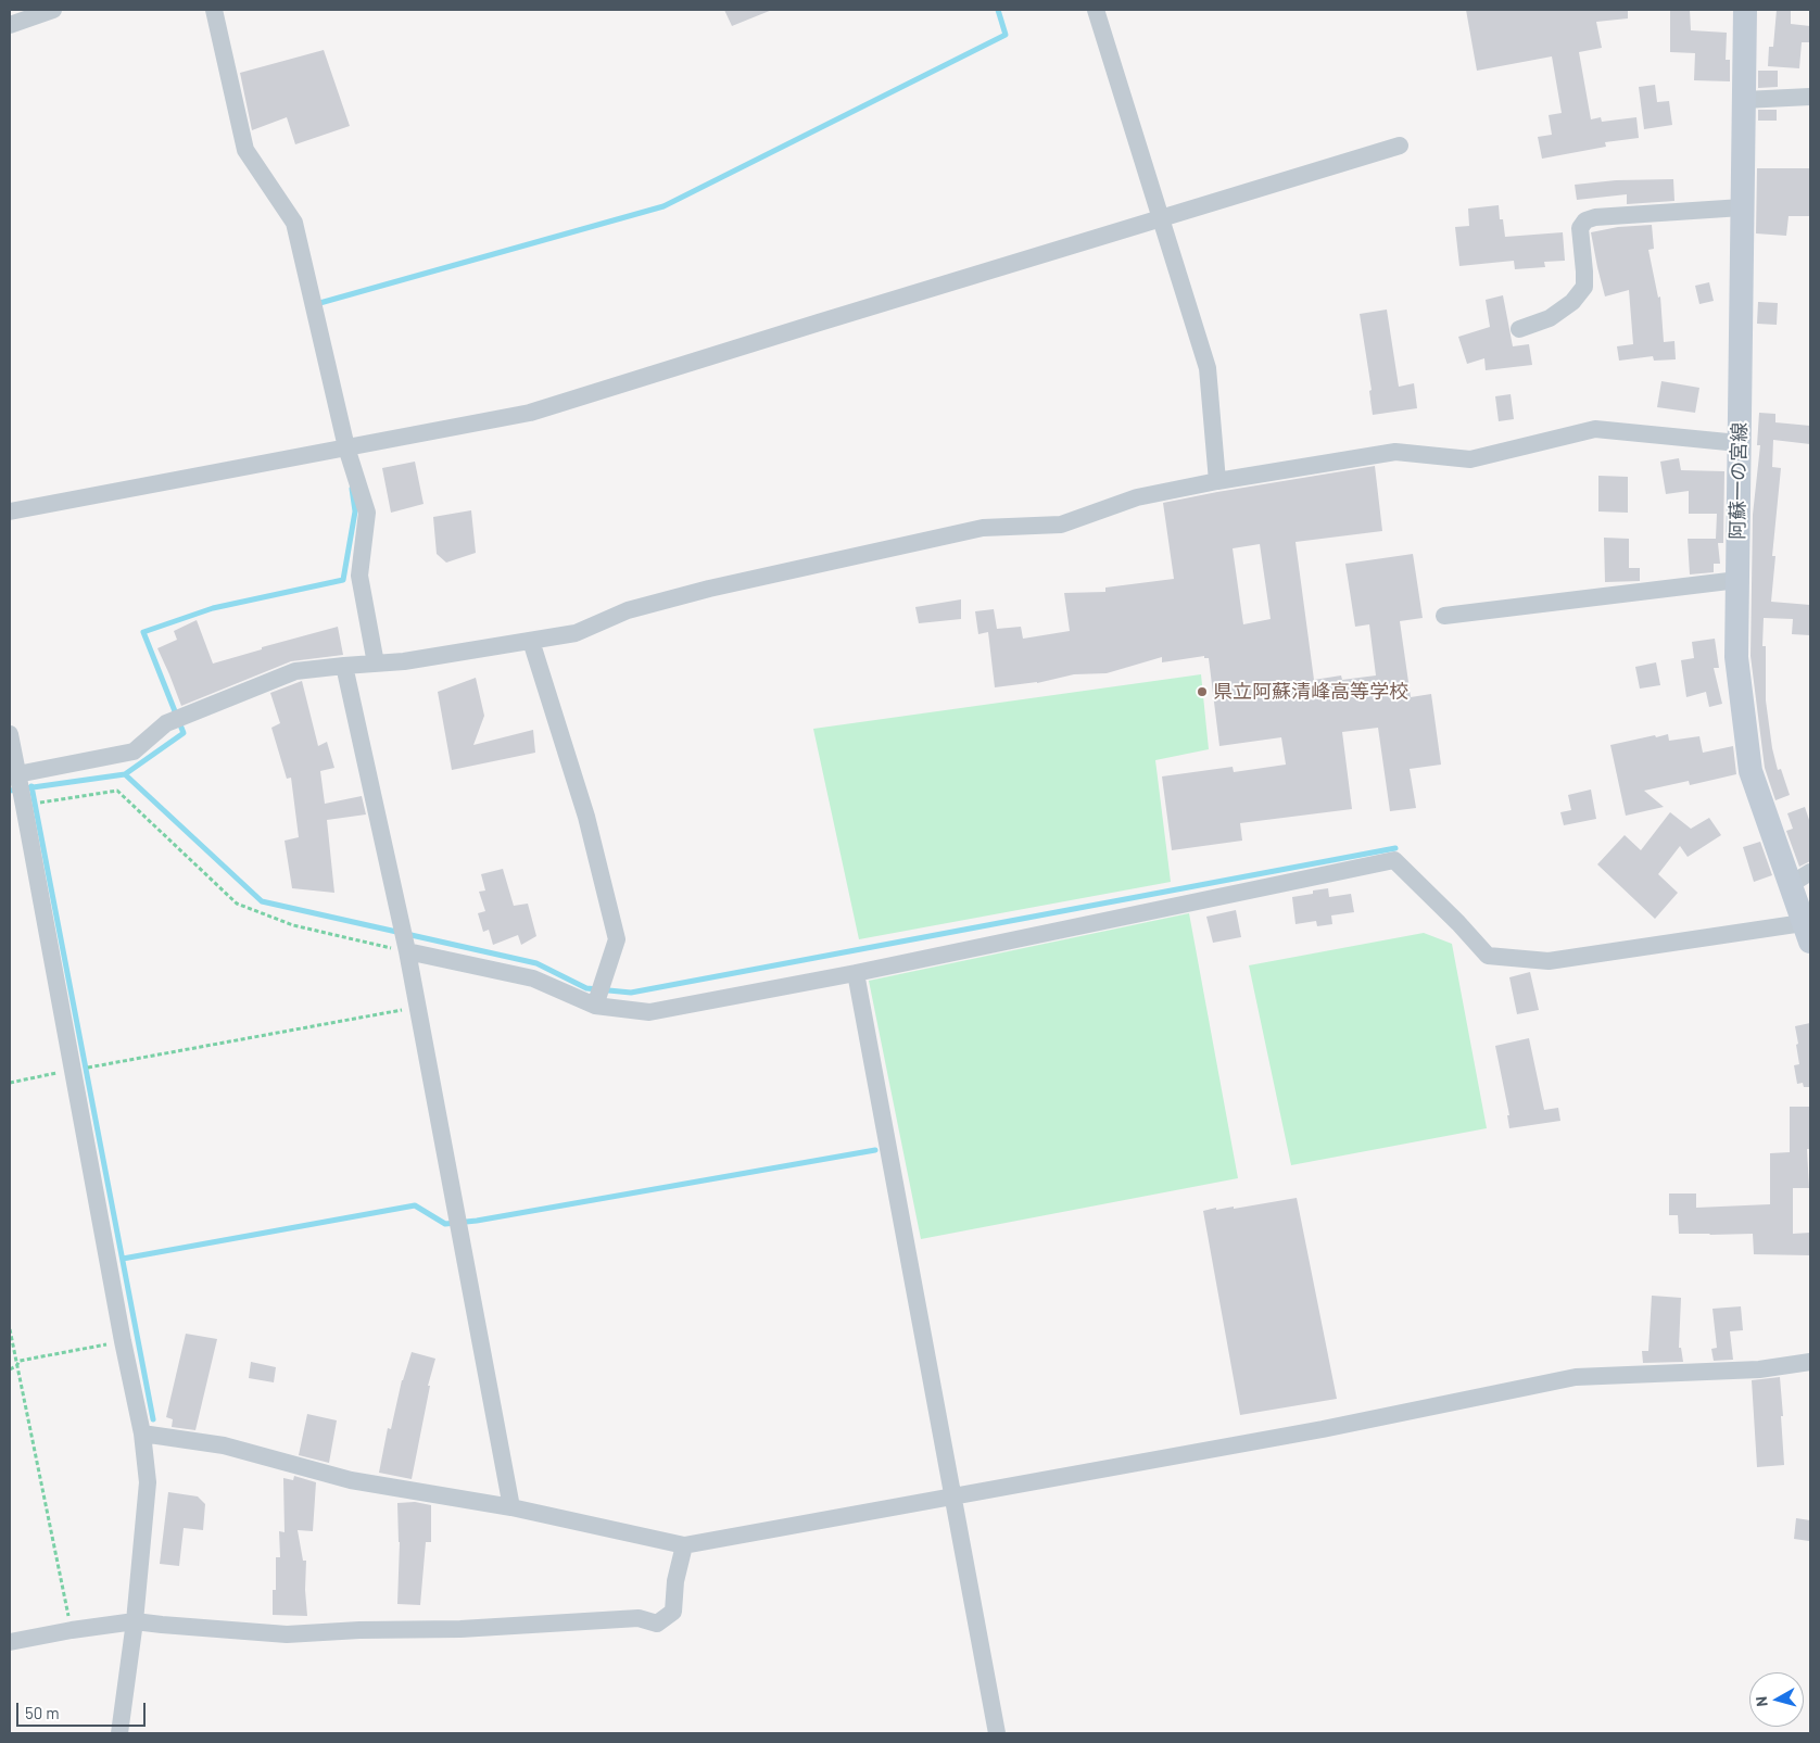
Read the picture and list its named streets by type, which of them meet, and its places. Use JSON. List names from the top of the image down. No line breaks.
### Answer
{"streets":{"main road":["阿蘇一の宮線"]},"places":["県立阿蘇清峰高等学校"],"scale_bar":"50 m","north":"left"}
